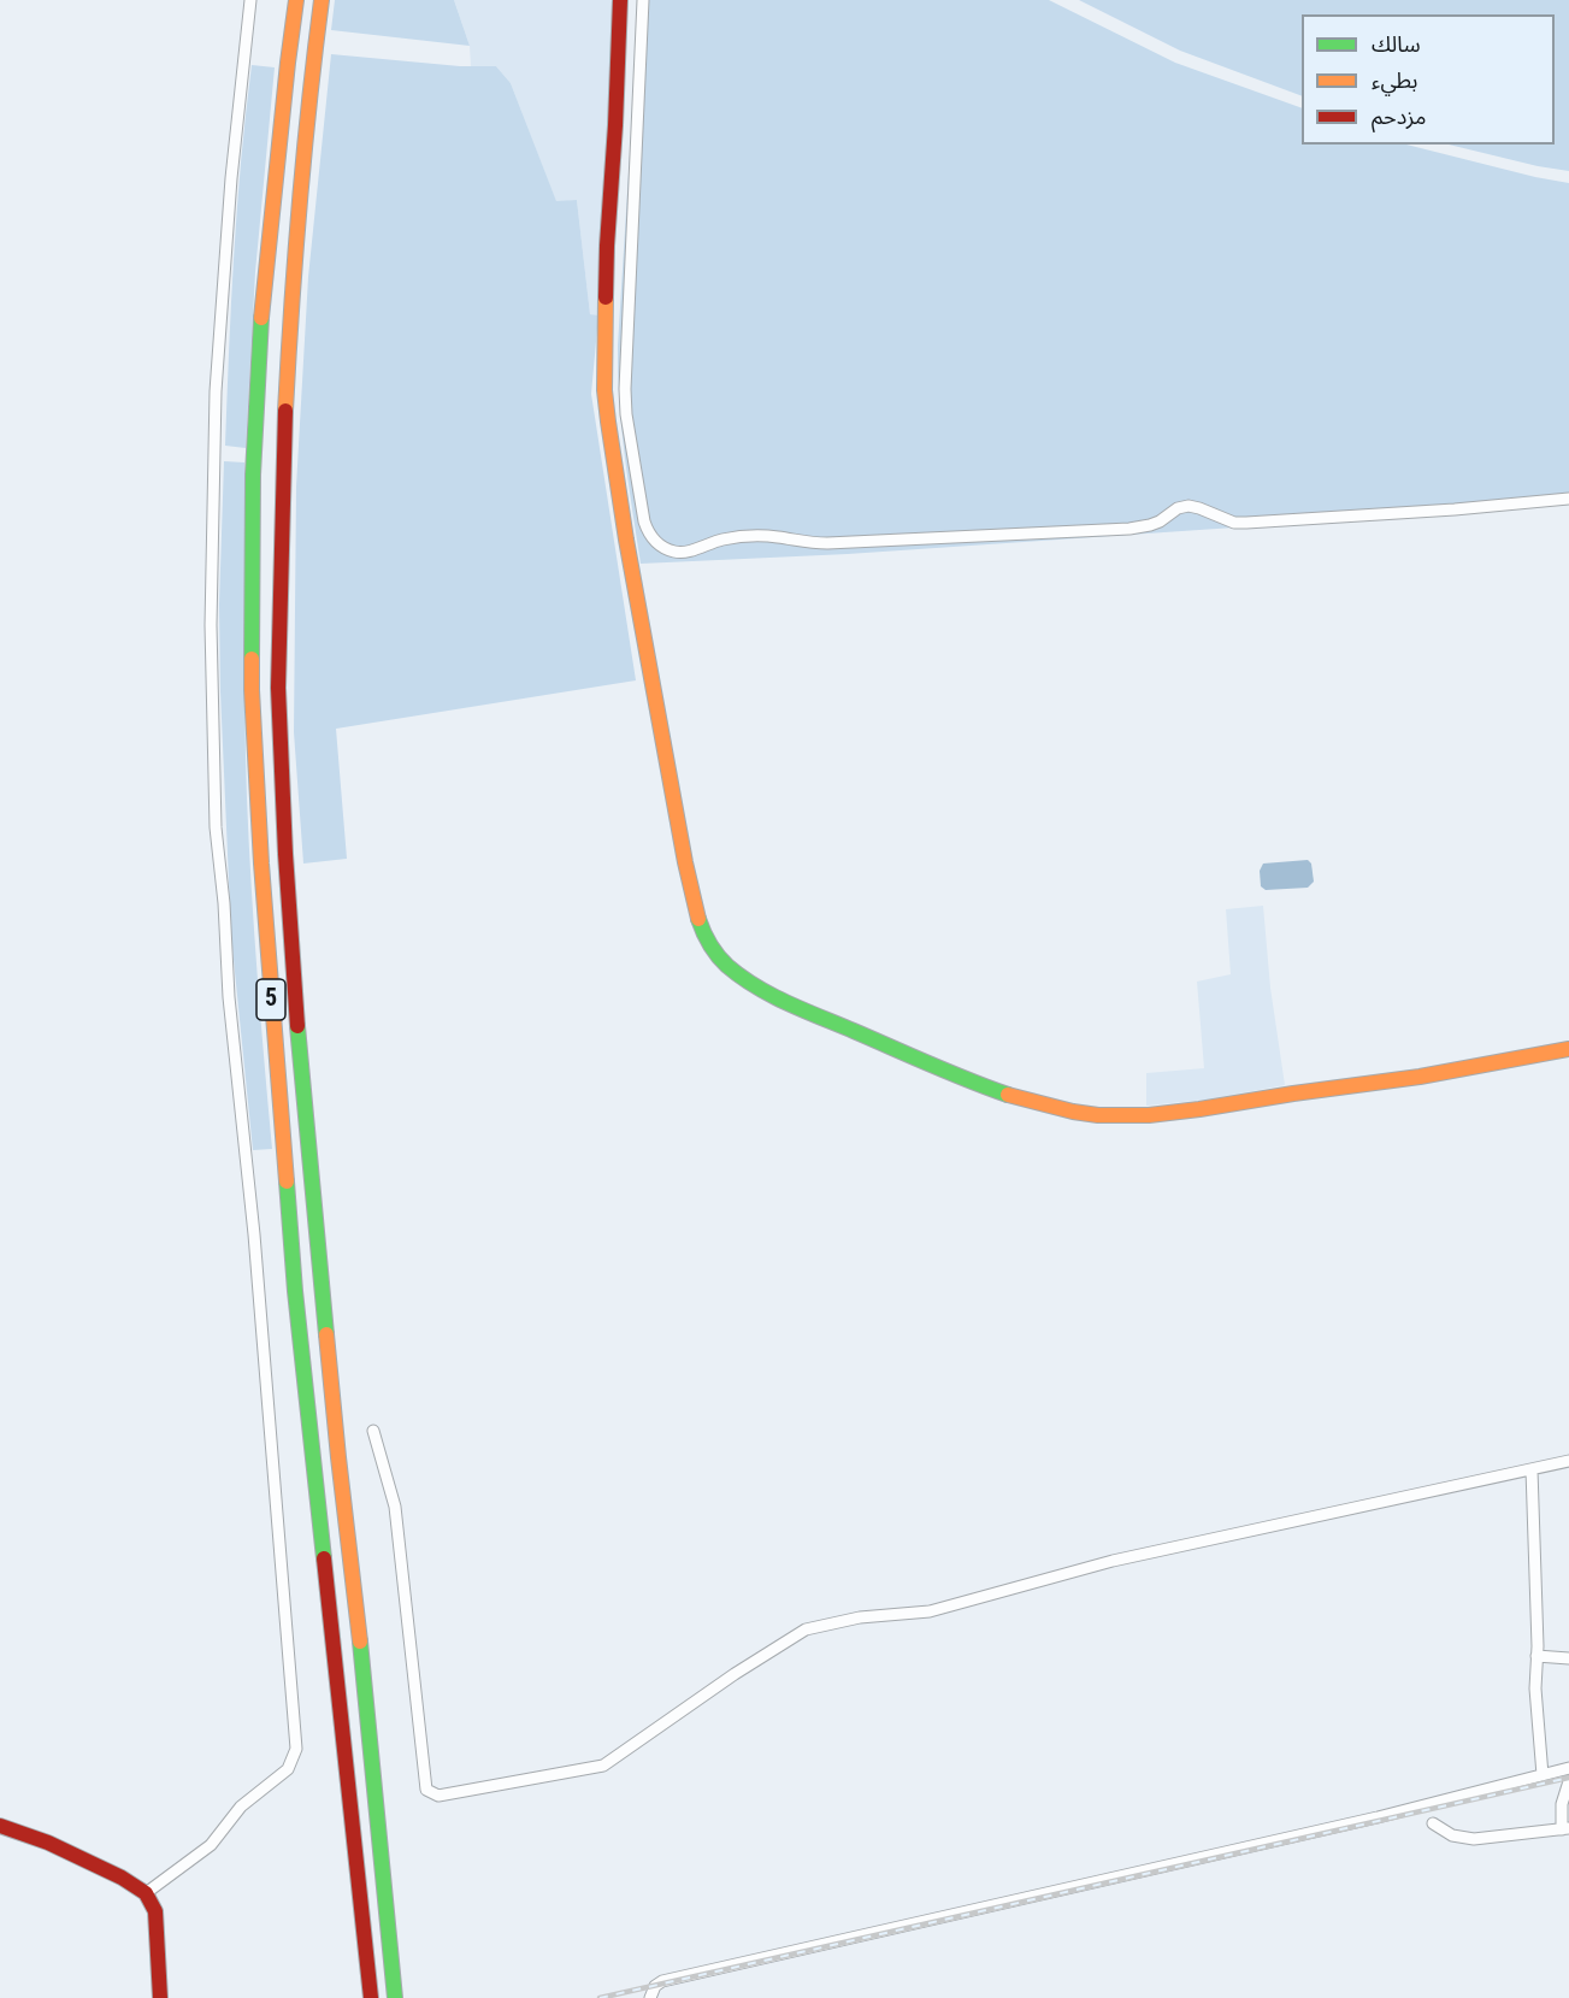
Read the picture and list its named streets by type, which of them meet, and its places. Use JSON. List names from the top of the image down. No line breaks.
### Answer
{"streets":{"main road":["5"]},"legend":["سالك","بطيء","مزدحم"]}
